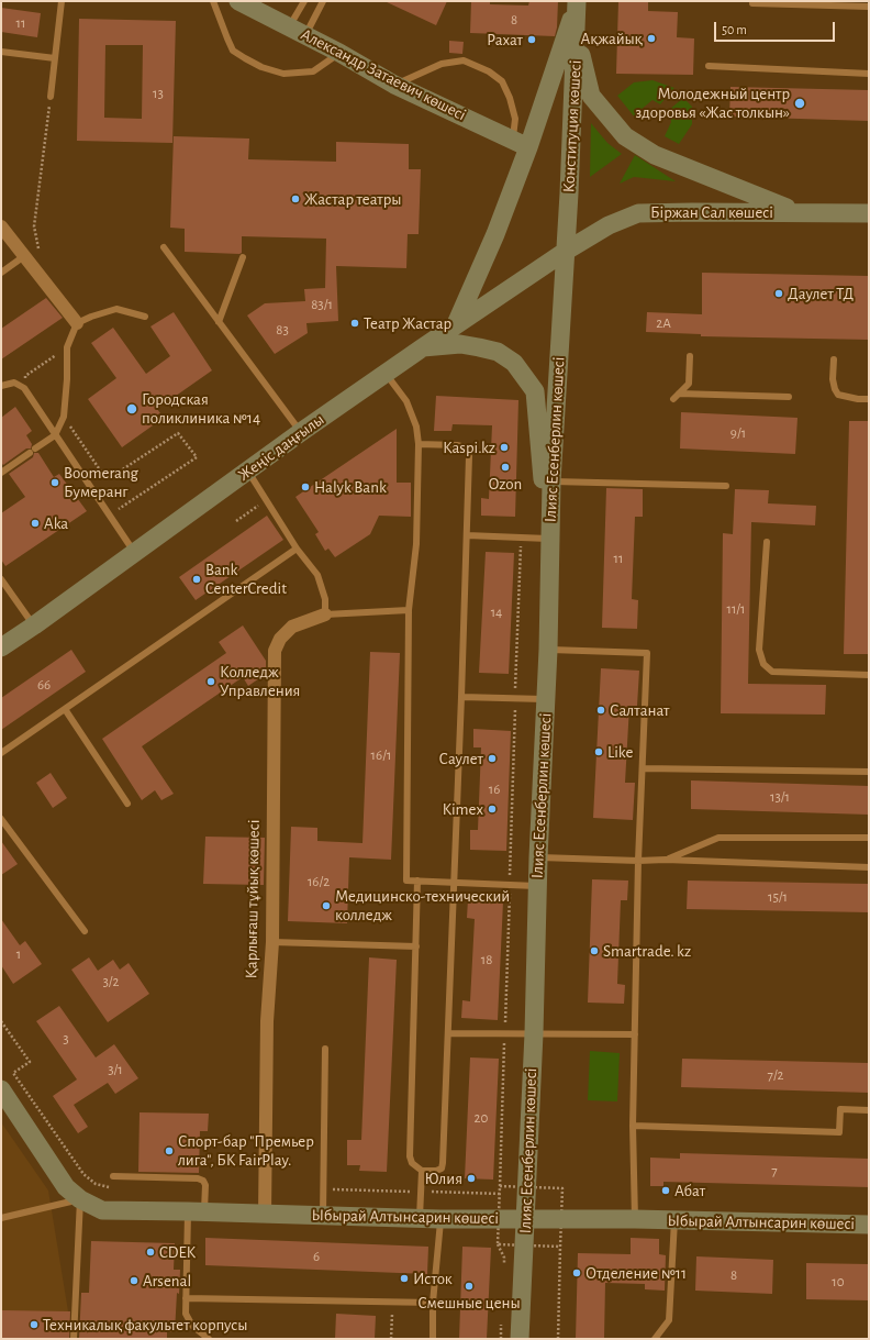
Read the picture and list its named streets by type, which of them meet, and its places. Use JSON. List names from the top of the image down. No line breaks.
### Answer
{"streets":{"main road":["Александр Затаевич көшесі","Конституция көшесі","Біржан Сал көшесі","Ілияс Есенберлин көшесі","Жеңіс даңғылы","Ыбырай Алтынсарин көшесі"],"street":["Қарлығаш тұйық көшесі"]},"crossings":[["Конституция көшесі","Біржан Сал көшесі"],["Конституция көшесі","Ілияс Есенберлин көшесі"],["Конституция көшесі","Жеңіс даңғылы"],["Біржан Сал көшесі","Ілияс Есенберлин көшесі"],["Біржан Сал көшесі","Жеңіс даңғылы"],["Ілияс Есенберлин көшесі","Жеңіс даңғылы"],["Ілияс Есенберлин көшесі","Ыбырай Алтынсарин көшесі"],["Қарлығаш тұйық көшесі","Ыбырай Алтынсарин көшесі"]],"places":["Ақжайық","Рахат","Молодежный центр здоровья «Жас толкын»","Жастар театры","Даулет ТД","Театр Жастар","Городская поликлиника №14","Kaspi.kz","Ozon","Boomerang Бумеранг","Halyk Bank","Aka","Bank CenterCredit","Колледж Управления","Салтанат","Like","Саулет","Kimex","Медицинско-технический колледж","Smartrade. kz","Спорт-бар \"Премьер лига\", БК FairPlay.","Юлия","Абат","CDEK","Отделение №11","Исток","Arsenal","Смешные цены","Техникалық факультет корпусы"],"house_numbers":["8","11","13","83/1","2А","83","9/1","11","11/1","14","66","16/1","16","13/1","16/2","15/1","1","18","3/2","3","3/1","7/2","20","7","6","8","10"],"scale_bar":"50 m"}
